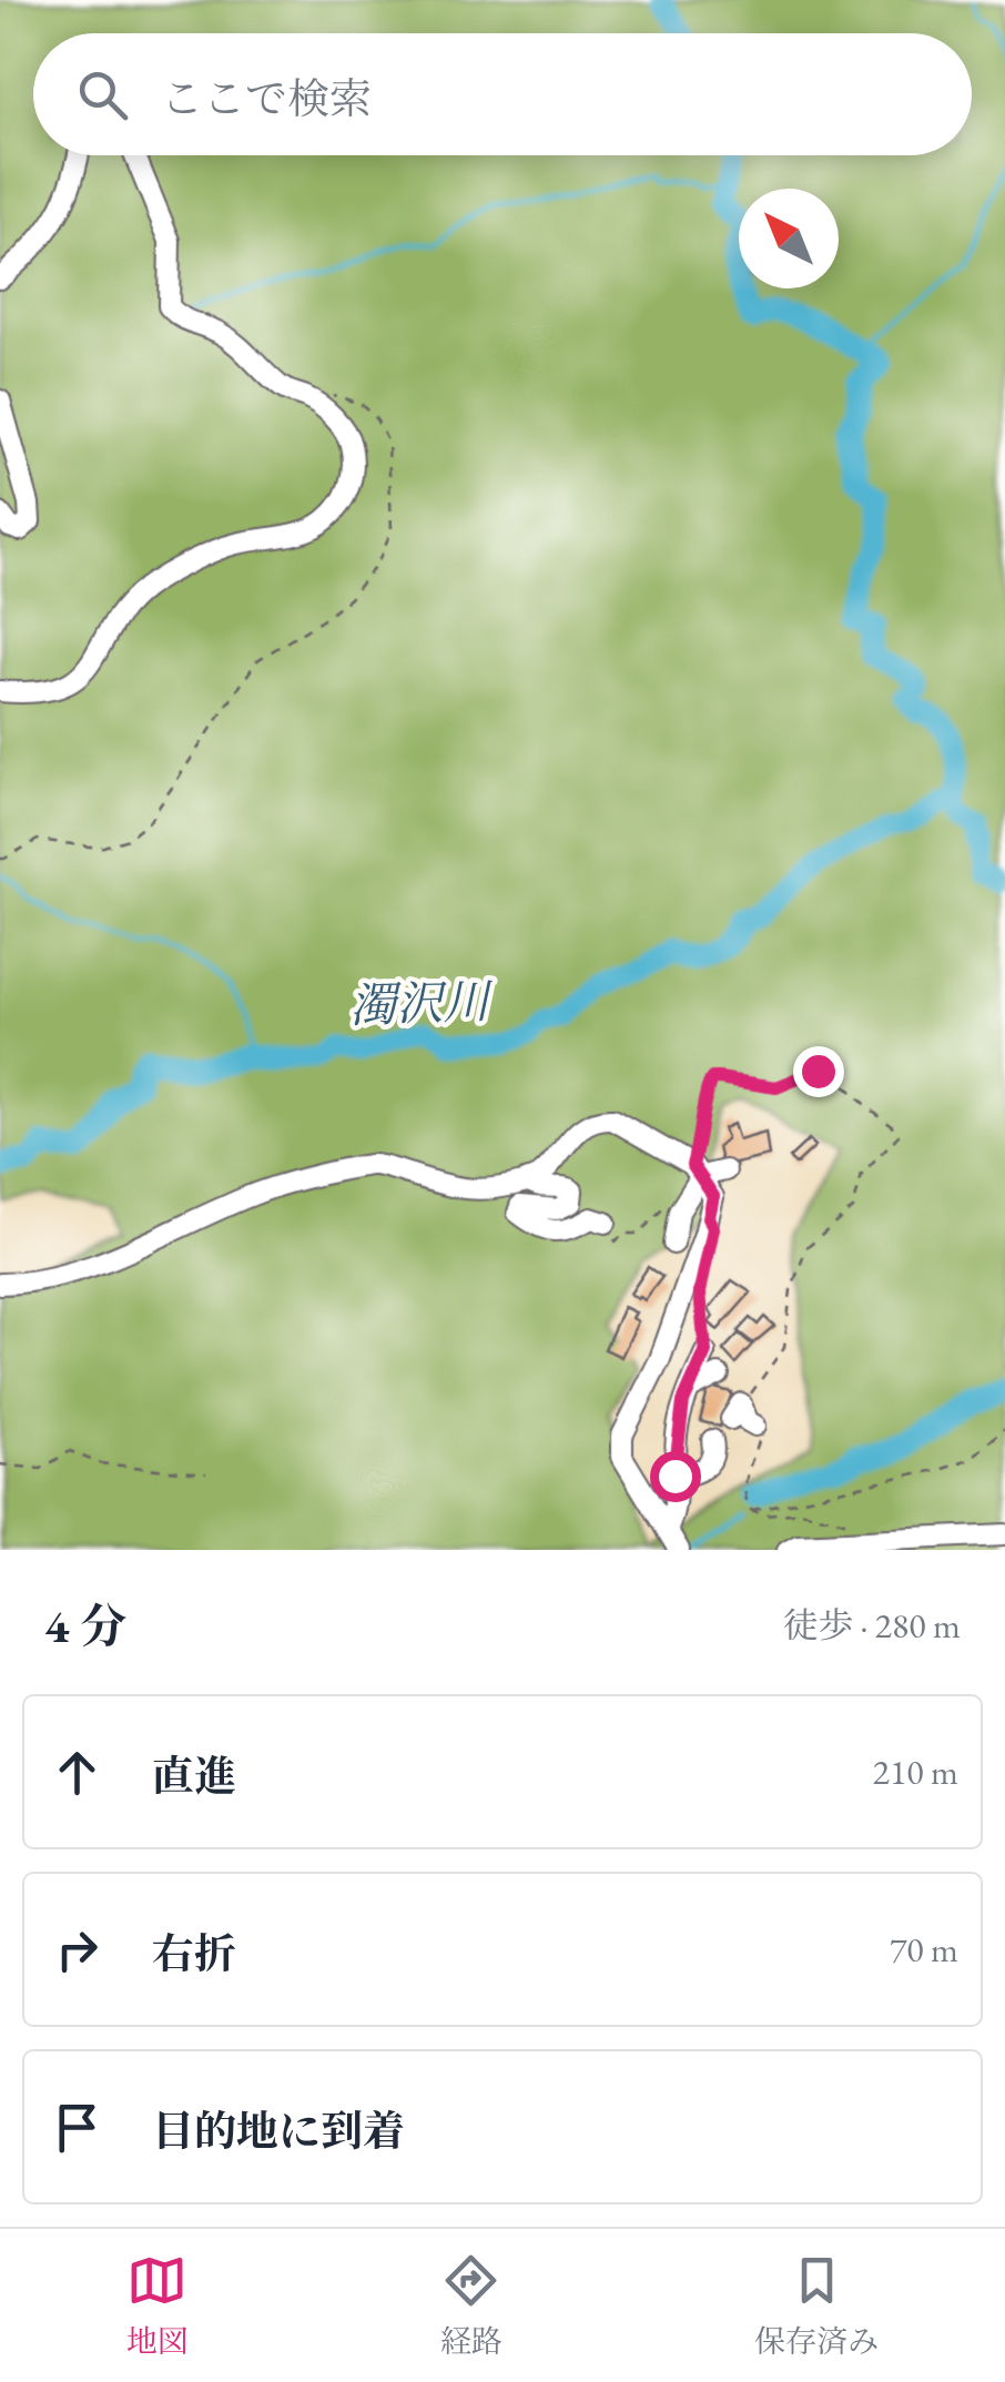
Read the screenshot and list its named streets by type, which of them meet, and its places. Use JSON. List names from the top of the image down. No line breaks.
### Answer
{"water":["濁沢川"],"north":"top left","page":{"search":"ここで検索","heading":["4 分","徒歩 · 280 m"],"list":[["直進","210 m"],["右折","70 m"],"目的地に到着"],"nav":["地図","経路","保存済み"]}}
